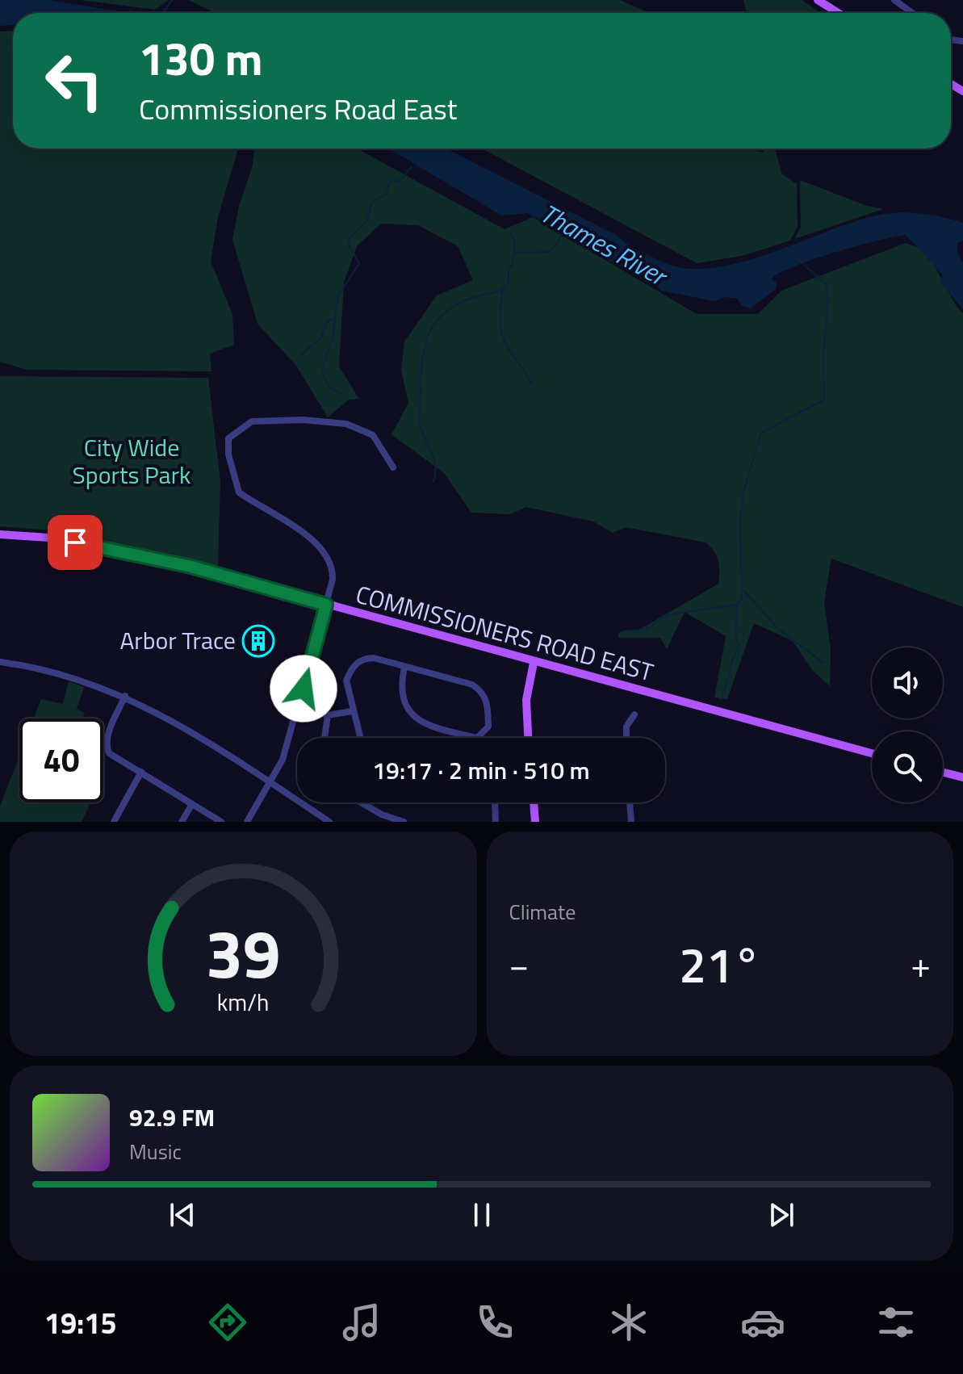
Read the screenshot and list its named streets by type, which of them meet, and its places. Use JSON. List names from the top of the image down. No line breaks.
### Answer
{"streets":{"main road":["COMMISSIONERS ROAD EAST"]},"water":["Thames River"],"parks":["City Wide Sports Park"],"places":{"building":["Arbor Trace"]},"page":{"turn":["130 m","Commissioners Road East"],"limit":"40","trip":"19:17 · 2 min · 510 m","tile":"Climate","heat":["−","21°","+"],"song":["92.9 FM","Music"],"tabs":"19:15","gauge":["39","km/h"]}}
